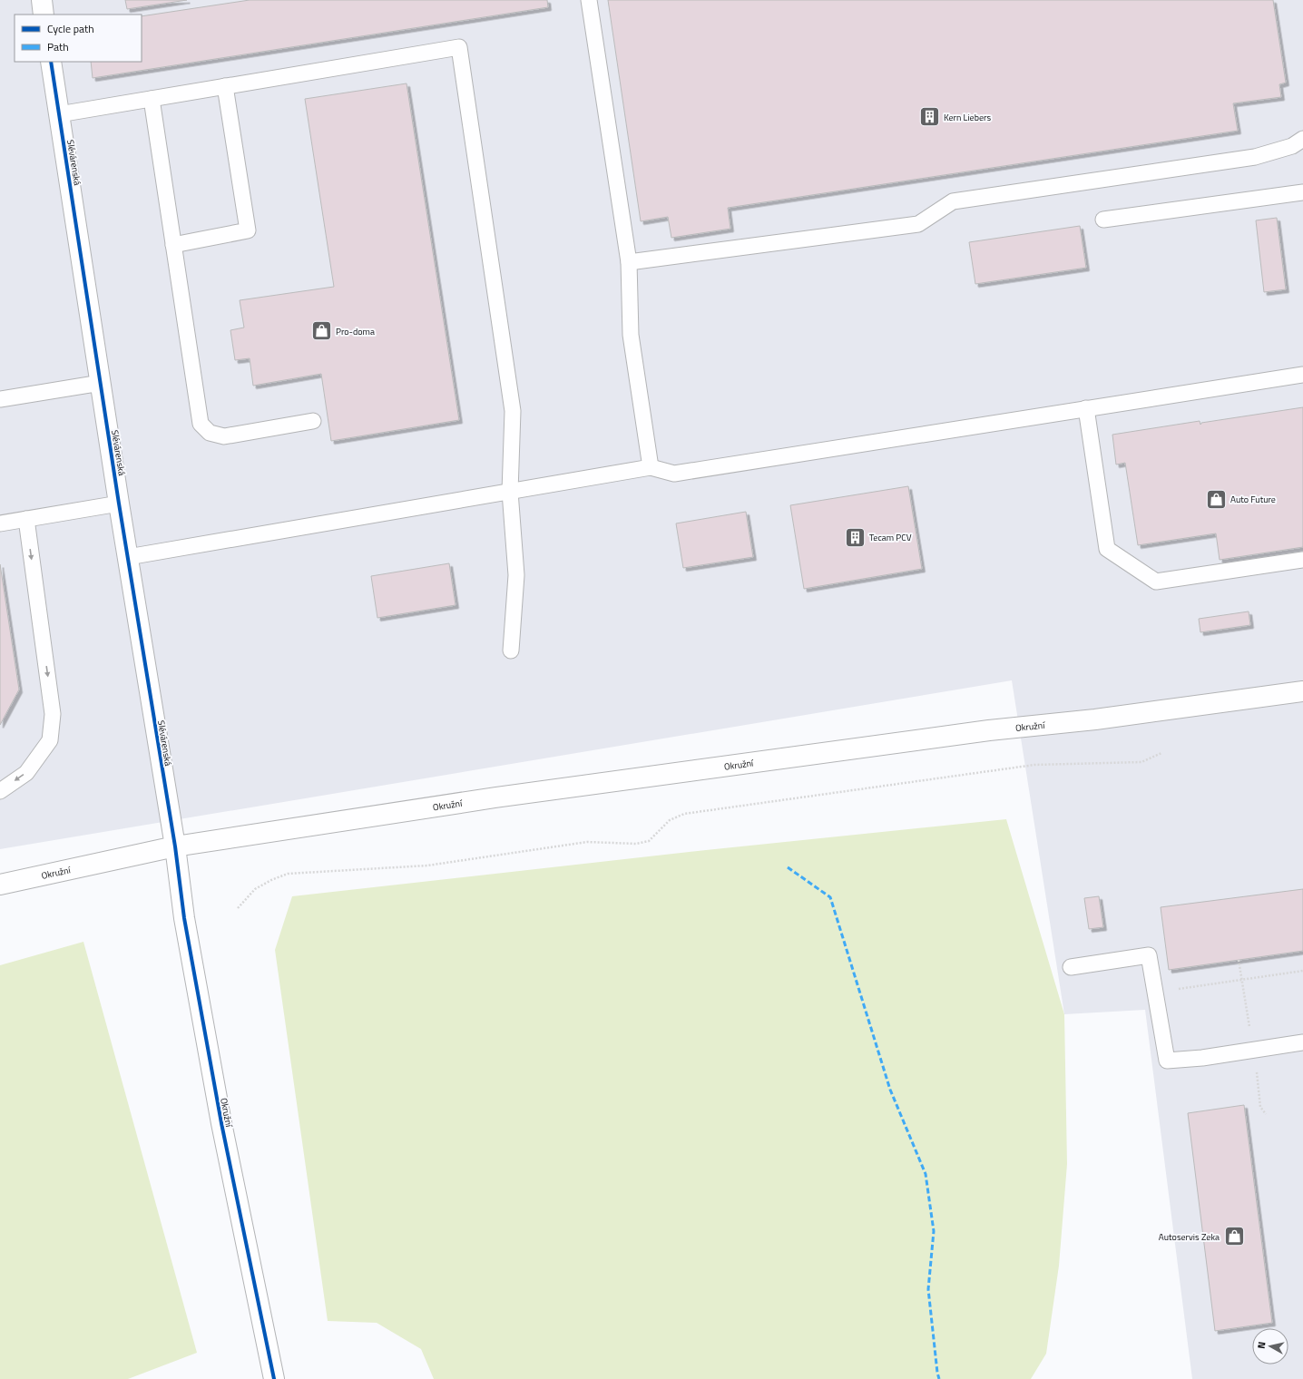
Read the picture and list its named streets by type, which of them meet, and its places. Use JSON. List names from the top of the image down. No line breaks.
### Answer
{"streets":{"street":["Slévárenská","Okružní"]},"crossings":[["Slévárenská","Okružní"]],"places":{"building":["Kern Liebers","Tecam PCV"],"shop":["Pro-doma","Auto Future","Autoservis Zeka"]},"legend":["Cycle path","Path"],"north":"left"}
